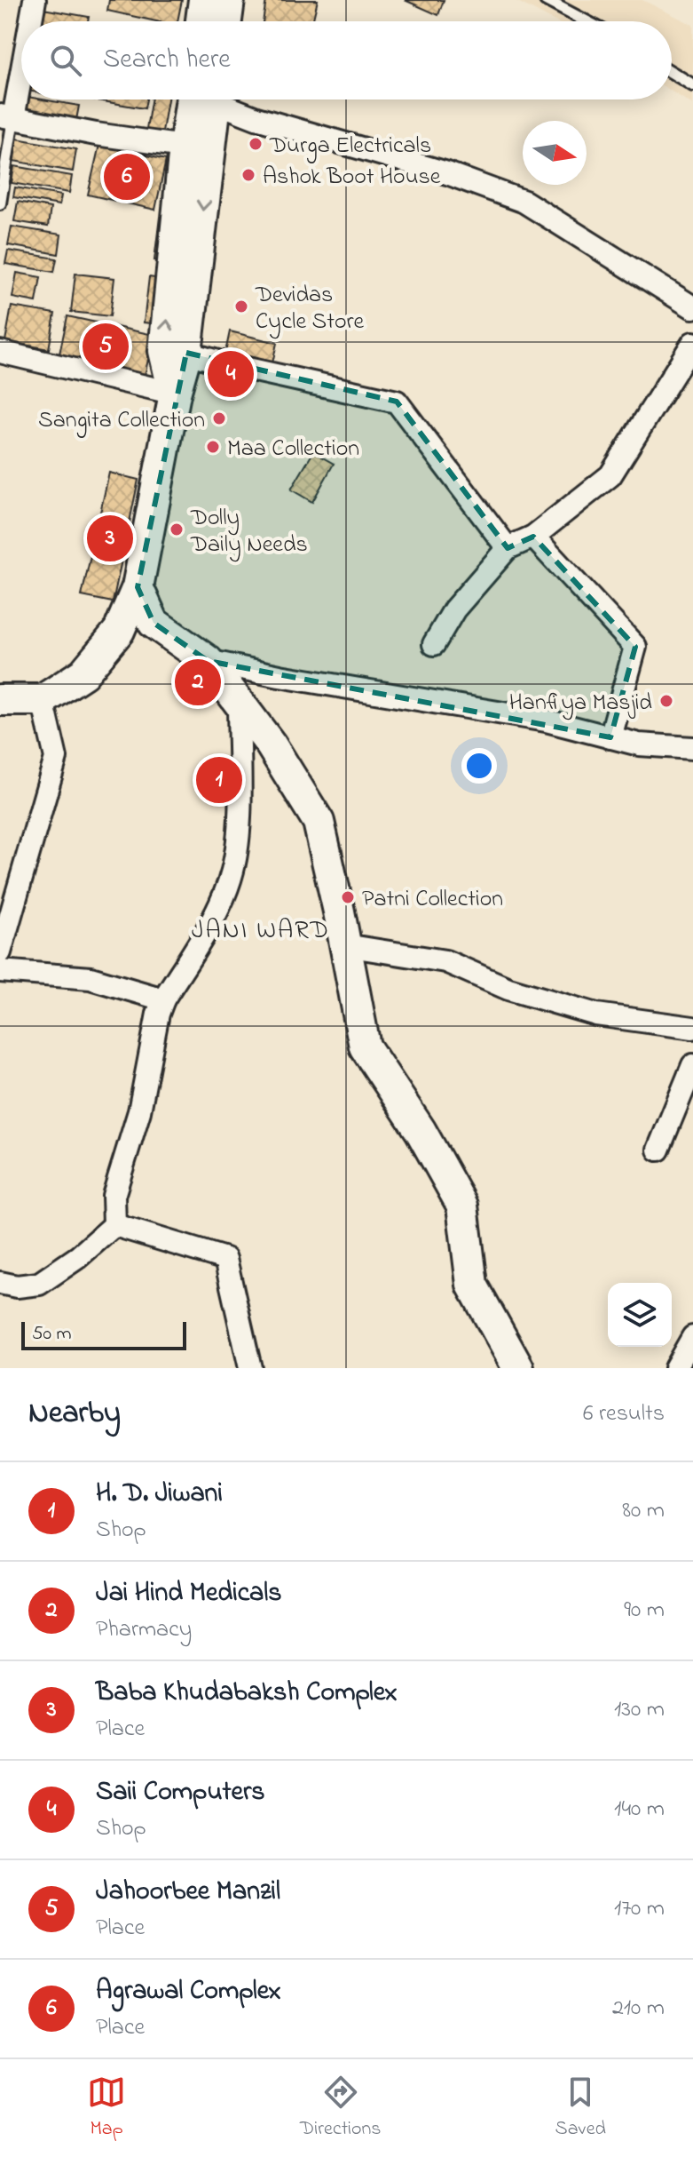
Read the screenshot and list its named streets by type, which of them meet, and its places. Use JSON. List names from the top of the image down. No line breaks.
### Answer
{"districts":["JANI WARD"],"places":["Durga Electricals","Ashok Boot House","Devidas Cycle Store","Sangita Collection","Maa Collection","Dolly Daily Needs","Hanfiya Masjid","Patni Collection"],"scale_bar":"50 m","north":"right","page":{"search":"Search here","pins":["6","5","4","3","2","1"],"scale":"50 m","heading":["Nearby","6 results"],"list":[{"mark":"1","name":"H. D. Jiwani","note":"Shop","value":"80 m"},{"mark":"2","name":"Jai Hind Medicals","note":"Pharmacy","value":"90 m"},{"mark":"3","name":"Baba Khudabaksh Complex","note":"Place","value":"130 m"},{"mark":"4","name":"Saii Computers","note":"Shop","value":"140 m"},{"mark":"5","name":"Jahoorbee Manzil","note":"Place","value":"170 m"},{"mark":"6","name":"Agrawal Complex","note":"Place","value":"210 m"}],"nav":["Map","Directions","Saved"]}}
